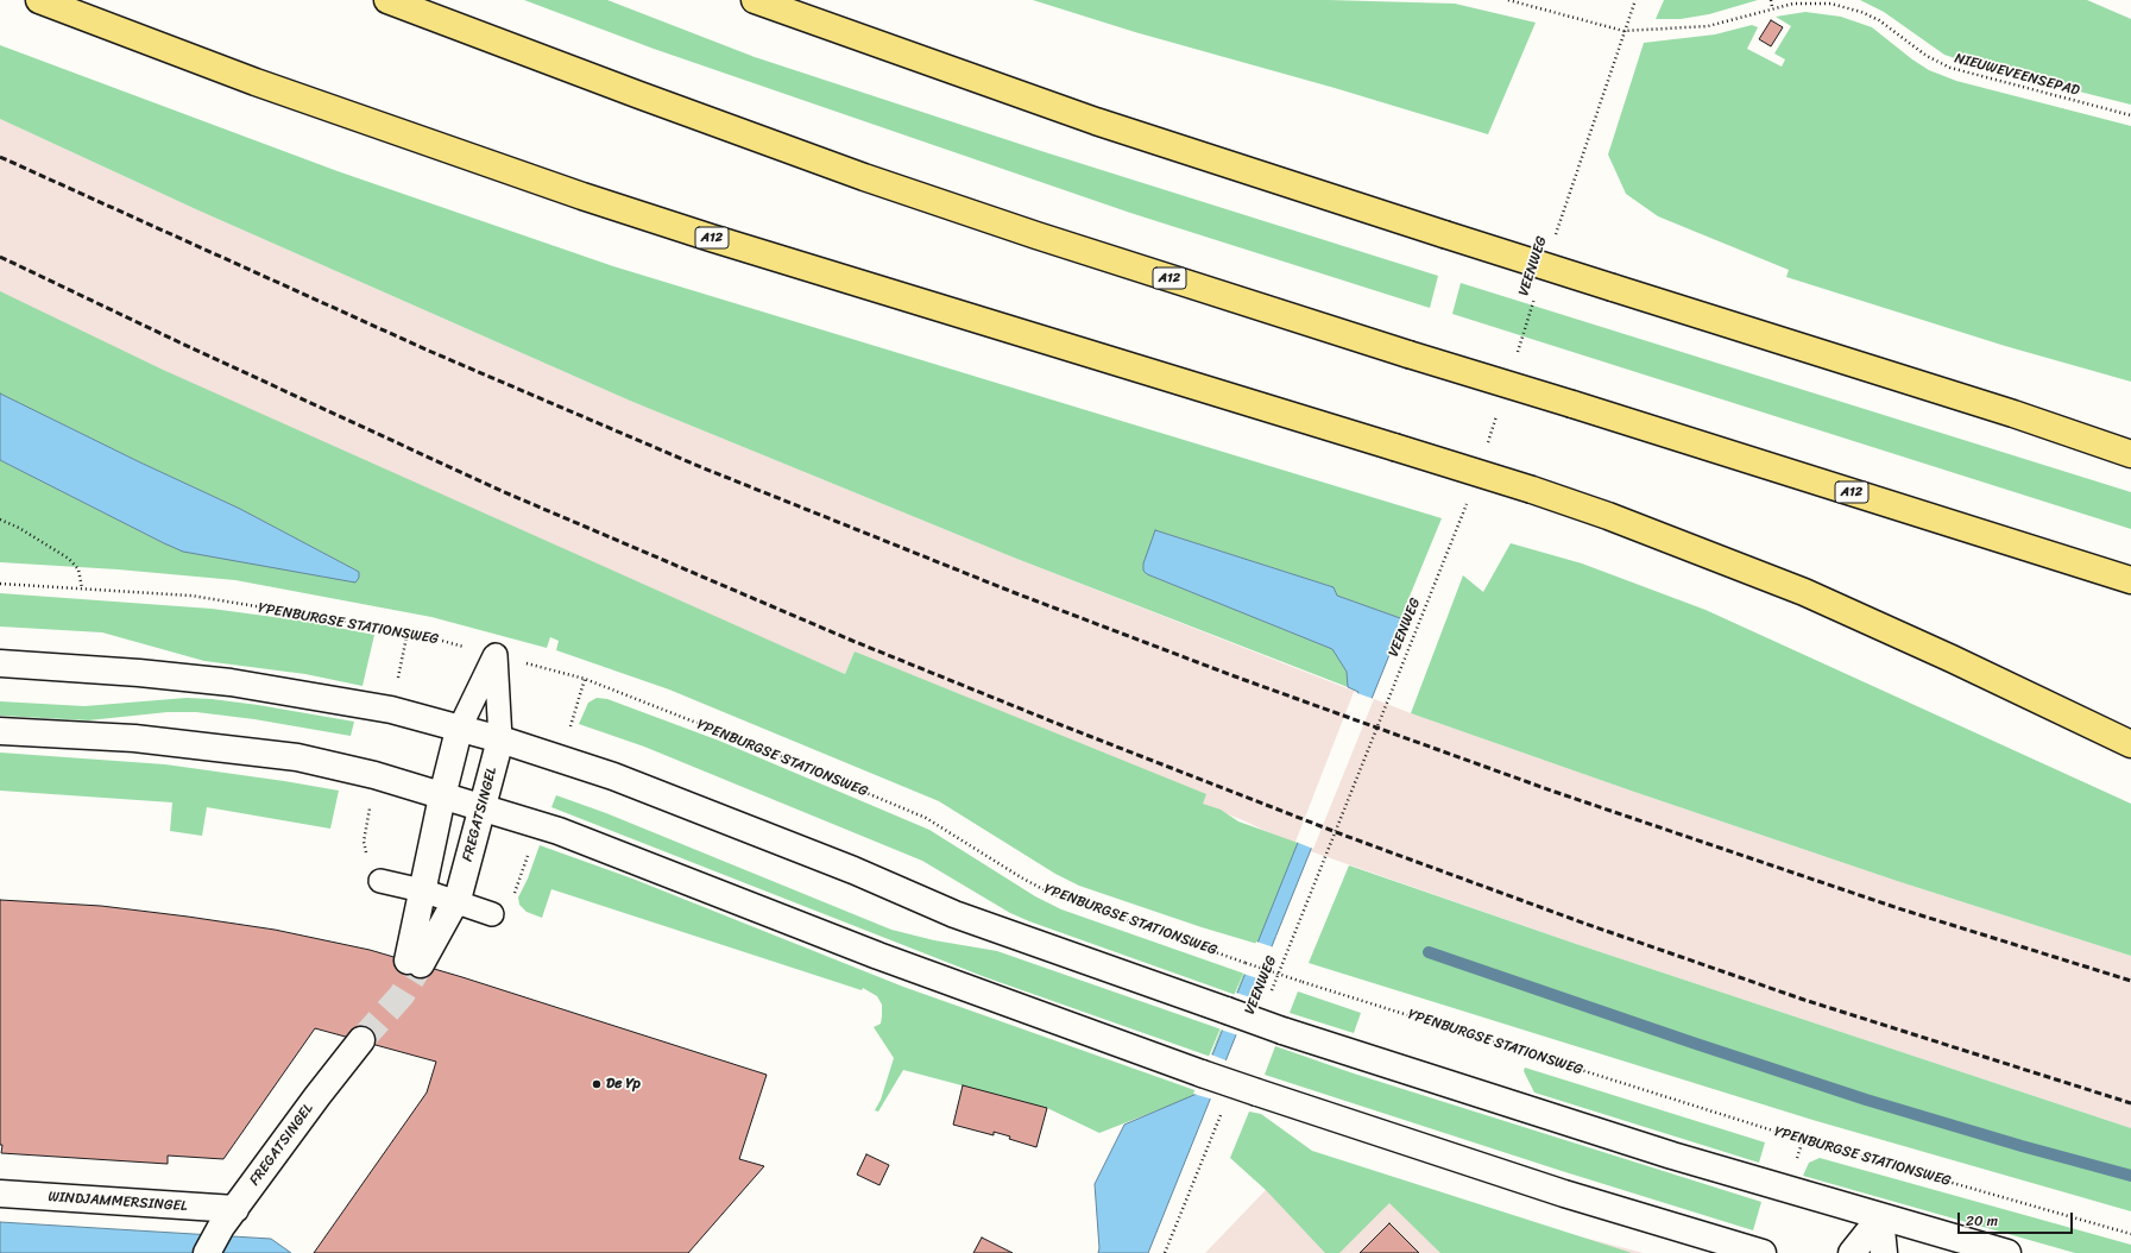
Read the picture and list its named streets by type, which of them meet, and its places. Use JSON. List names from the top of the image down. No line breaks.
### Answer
{"streets":{"highway":["A12"],"main road":["FREGATSINGEL","WINDJAMMERSINGEL"],"path":["NIEUWEVEENSEPAD","VEENWEG","YPENBURGSE STATIONSWEG"]},"crossings":[["NIEUWEVEENSEPAD","VEENWEG"],["FREGATSINGEL","WINDJAMMERSINGEL"]],"places":["De Yp"],"scale_bar":"20 m"}
